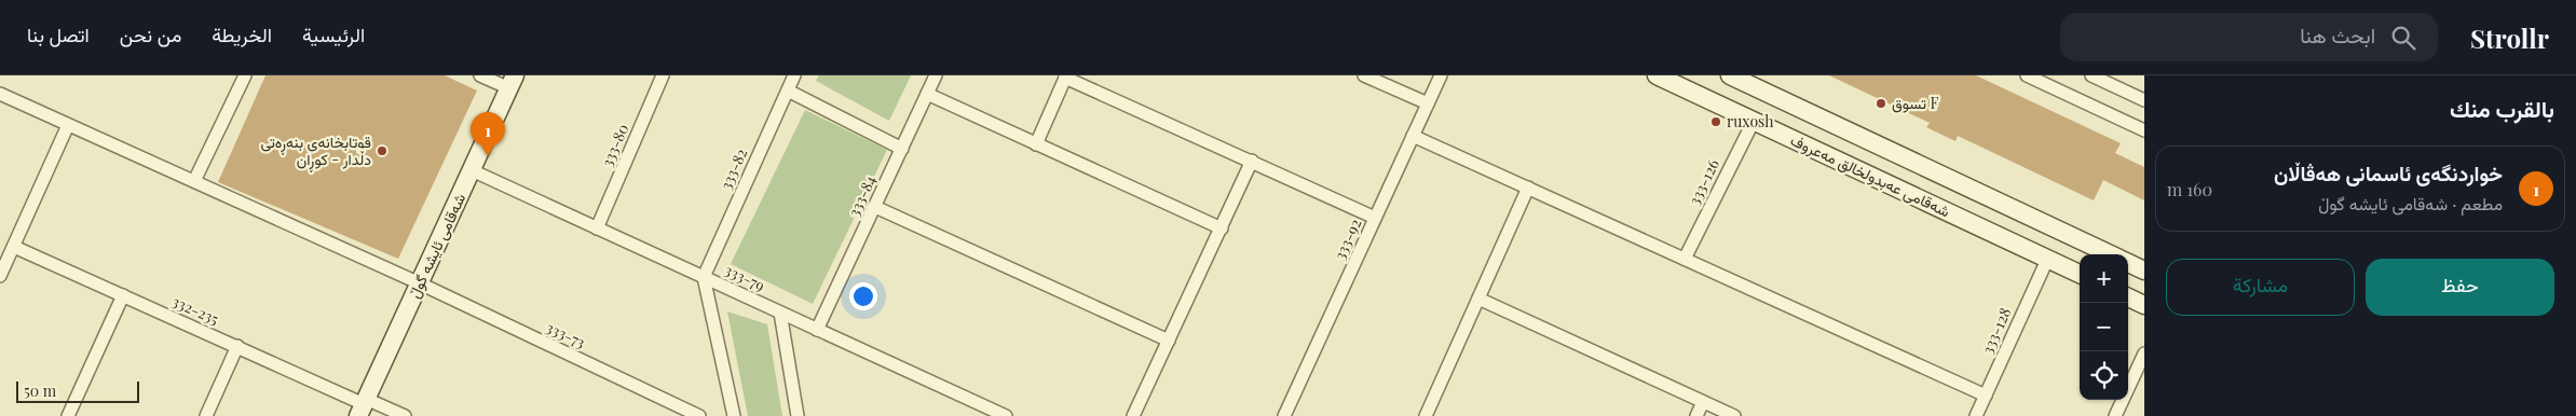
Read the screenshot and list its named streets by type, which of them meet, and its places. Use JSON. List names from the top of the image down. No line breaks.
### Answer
{"streets":{"main road":["شەقامی عەبدولخالق مەعروف","شەقامی ئایشە گوڵ"],"street":["333-80","333-82","333-126","333-84","333-92","333-79","332-235","333-128","333-73"]},"crossings":[["333-80","333-79"],["333-82","333-79"],["شەقامی عەبدولخالق مەعروف","333-126"],["شەقامی عەبدولخالق مەعروف","333-128"],["333-84","333-79"],["شەقامی ئایشە گوڵ","333-79"],["شەقامی ئایشە گوڵ","332-235"],["شەقامی ئایشە گوڵ","333-73"]],"places":["تسوق F","ruxosh","قوتابخانەی بنەڕەتی دڵدار - کوڕان"],"scale_bar":"50 m","page":{"header":"Strollr","search":"ابحث هنا","nav":["الرئيسية","الخريطة","من نحن","اتصل بنا"],"heading":"بالقرب منك","pins":"1","list":[{"mark":"1","name":"خواردنگەی ئاسمانی هەڤاڵان","note":"مطعم · شەقامی ئایشە گوڵ","value":"160 m"}],"buttons":["حفظ","مشاركة"],"map_buttons":["+","−"],"scale":"50 m"}}
